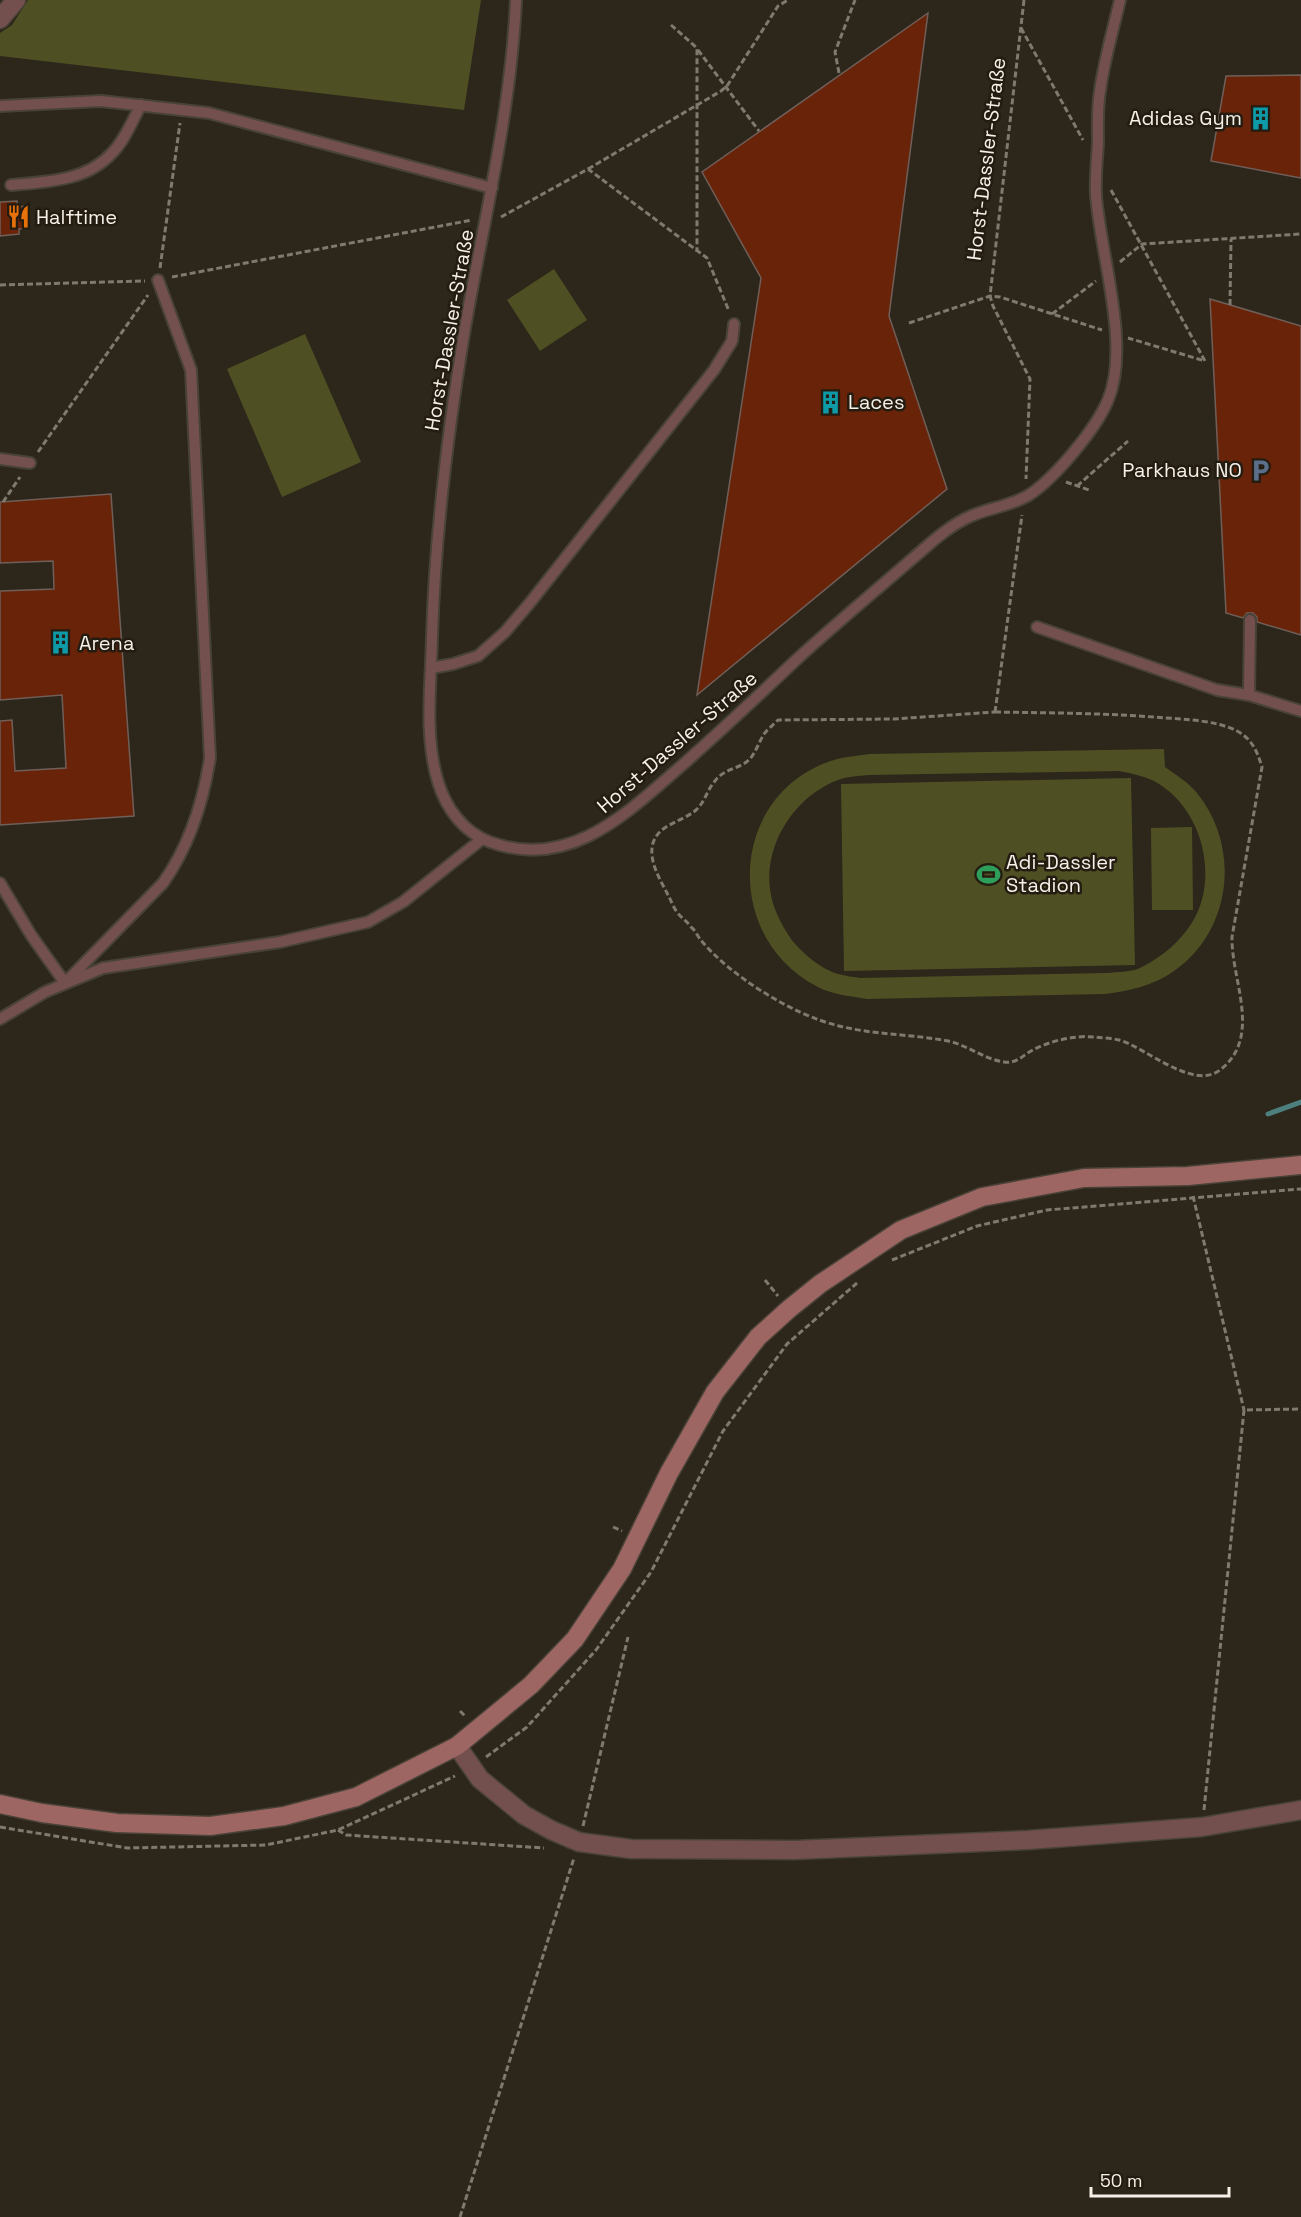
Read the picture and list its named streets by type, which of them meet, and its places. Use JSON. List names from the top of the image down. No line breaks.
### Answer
{"streets":{"lane":["Horst-Dassler-Straße"]},"places":{"building":["Adidas Gym","Laces","Arena"],"restaurant":["Halftime"],"parking":["Parkhaus NO"],"sports":["Adi-Dassler Stadion"]},"scale_bar":"50 m"}
